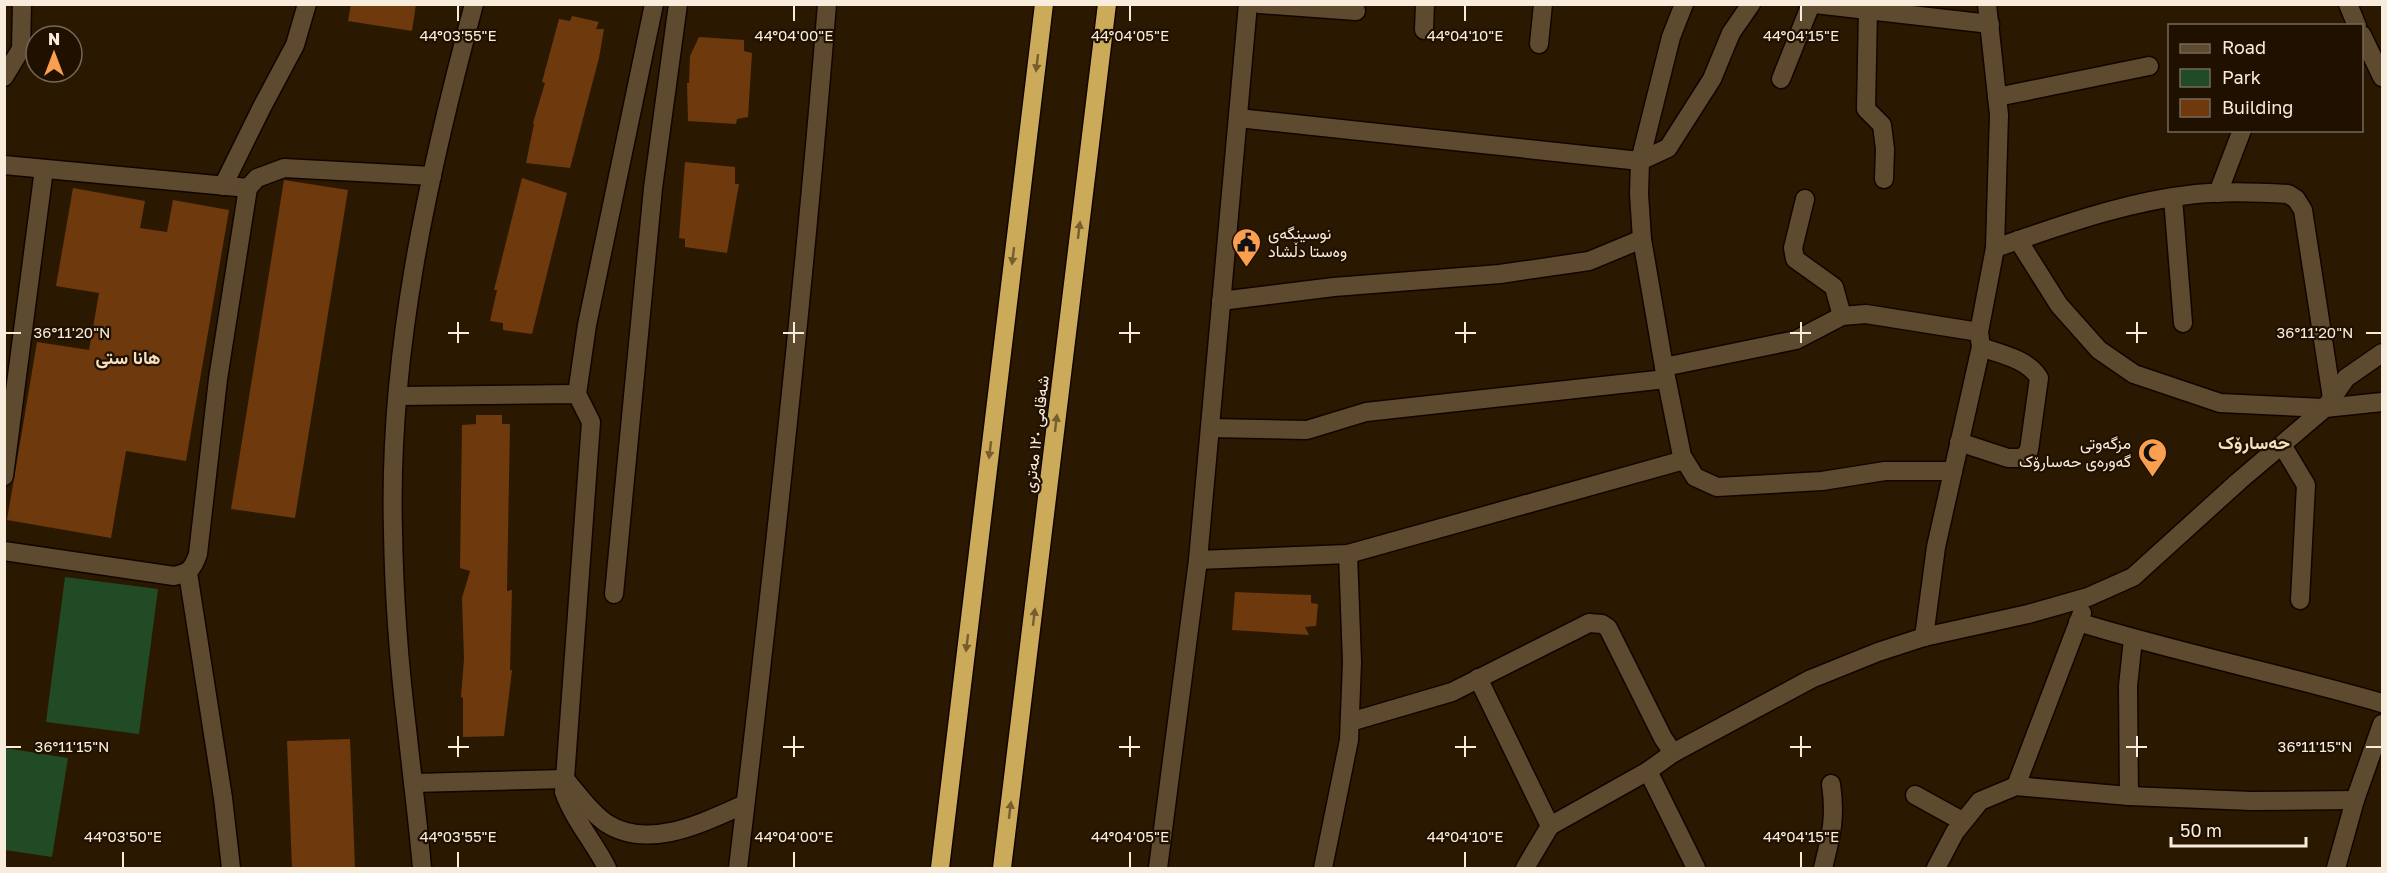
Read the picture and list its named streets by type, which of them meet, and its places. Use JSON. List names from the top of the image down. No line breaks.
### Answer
{"streets":{"highway":["شەقامی ١٢٠ مەتری"]},"districts":["هانا ستى","حەسارۆک"],"places":{"public building":["نوسینگەی وەستا دڵشاد"],"mosque":["مزگەوتی گەورەی حەسارۆک"]},"legend":["Road","Park","Building"],"scale_bar":"50 m","north":"top","coordinates":["44°03'55\"E","44°04'00\"E","44°04'05\"E","44°04'10\"E","44°04'15\"E","36°11'20\"N","36°11'15\"N","44°03'50\"E"]}
